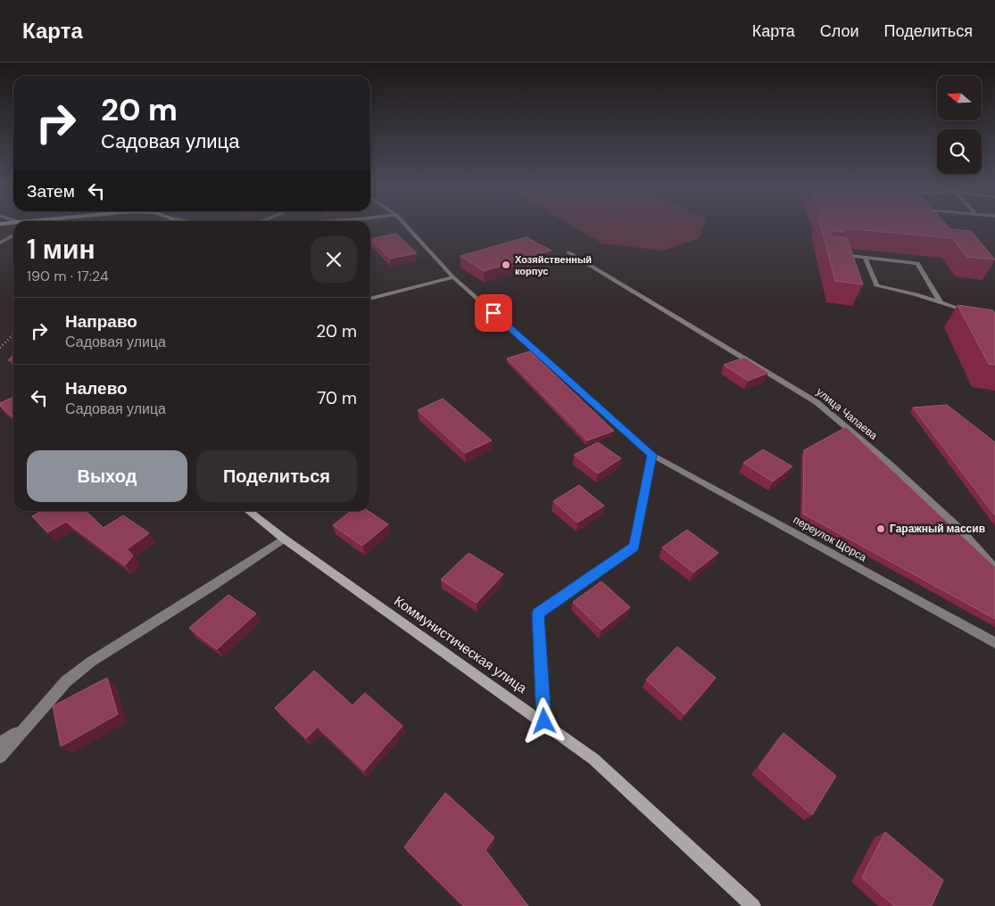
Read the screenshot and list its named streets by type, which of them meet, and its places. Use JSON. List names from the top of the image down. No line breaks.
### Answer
{"streets":{"street":["улица Чапаева","переулок Щорса","Коммунистическая улица"]},"places":["Хозяйственный корпус","Гаражный массив"],"north":"left","page":{"header":"Карта","nav":["Карта","Слои","Поделиться"],"turn":["20 m","Садовая улица"],"then":"Затем","heading":["1 мин","190 m · 17:24"],"list":[{"name":"Направо","note":"Садовая улица","value":"20 m"},{"name":"Налево","note":"Садовая улица","value":"70 m"}],"buttons":["Выход","Поделиться"]}}
